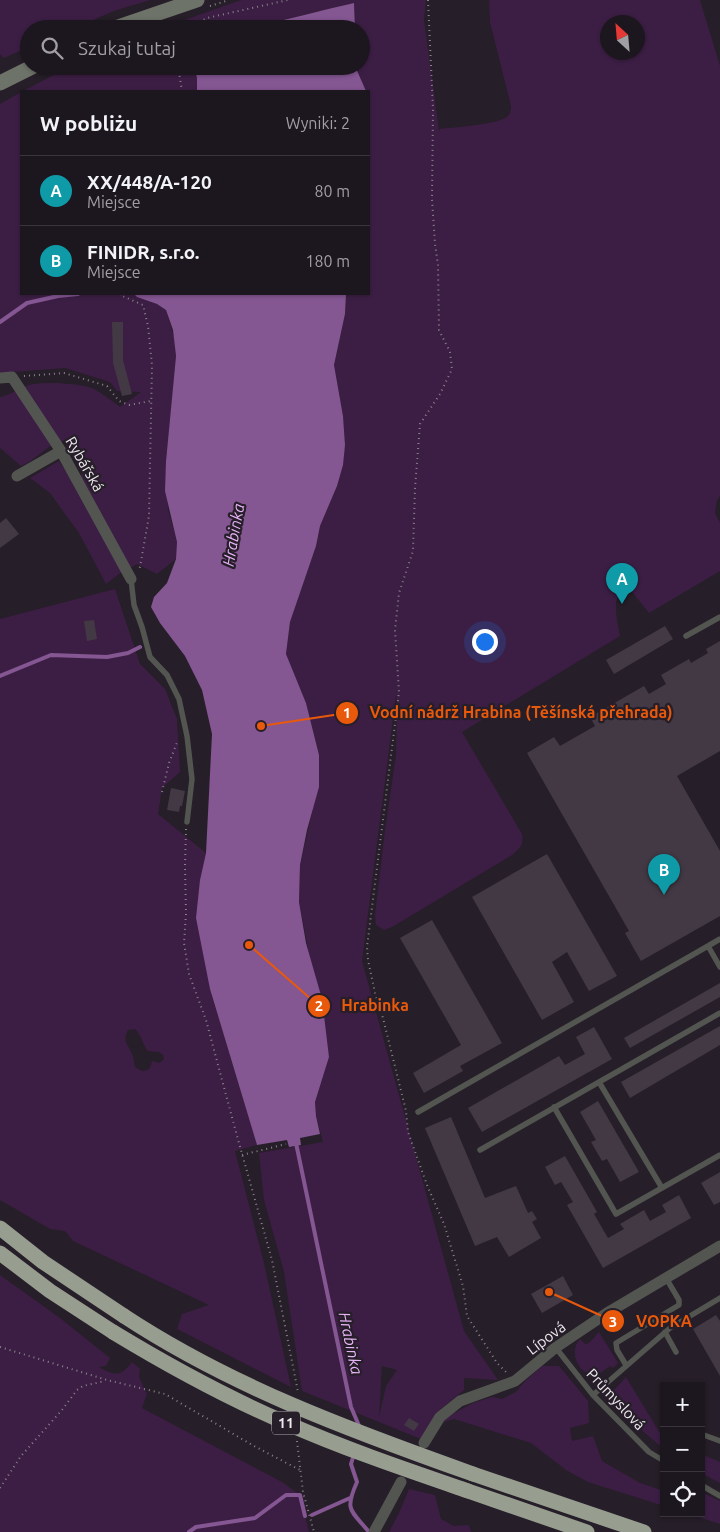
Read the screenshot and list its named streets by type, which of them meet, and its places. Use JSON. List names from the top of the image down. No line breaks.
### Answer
{"streets":{"highway":["11"],"street":["Rybářská","Lípová"],"lane":["Průmyslová"]},"crossings":[["Lípová","Průmyslová"]],"water":["Hrabinka"],"places":["Vodní nádrž Hrabina (Těšínská přehrada)","Hrabinka","VOPKA"],"north":"top left","page":{"search":"Szukaj tutaj","heading":["W pobliżu","Wyniki: 2"],"list":[{"mark":"A","name":"XX/448/A-120","note":"Miejsce","value":"80 m"},{"mark":"B","name":"FINIDR, s.r.o.","note":"Miejsce","value":"180 m"}],"pins":["A","B"],"map_buttons":["+","−"]}}
